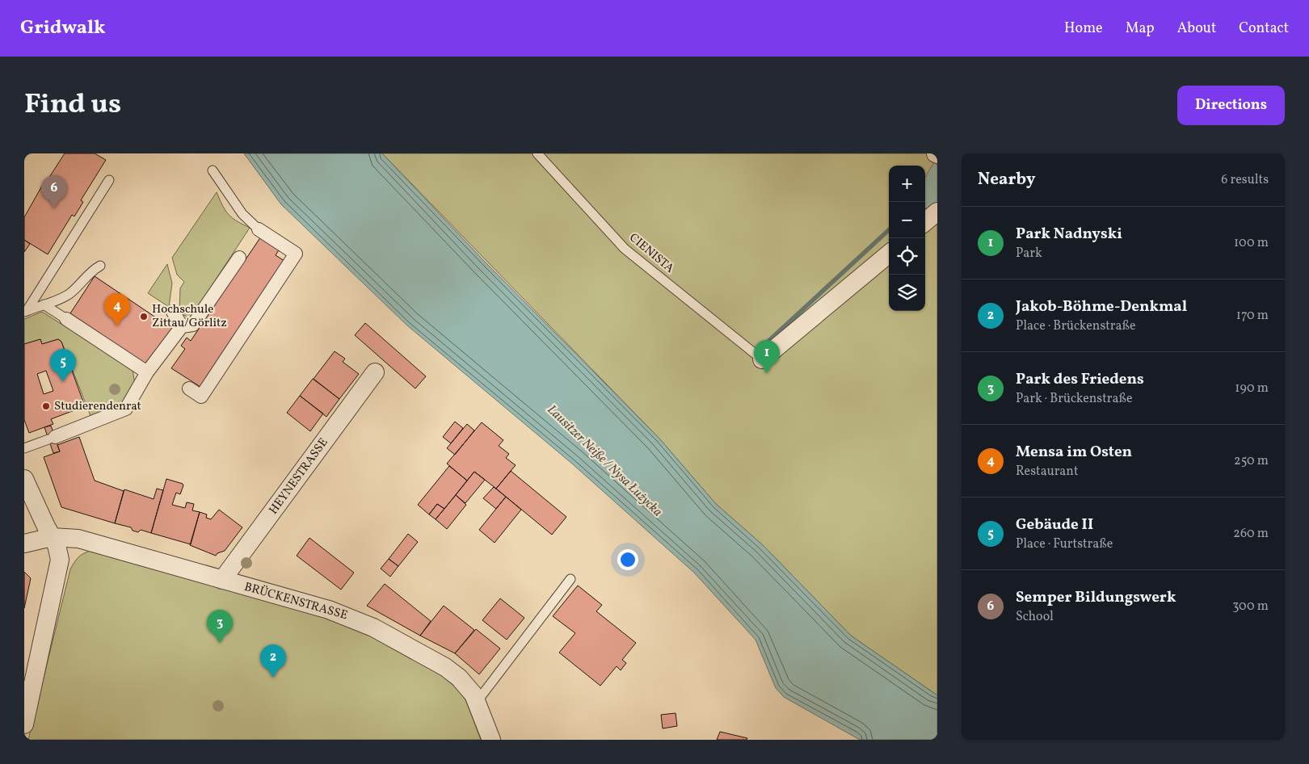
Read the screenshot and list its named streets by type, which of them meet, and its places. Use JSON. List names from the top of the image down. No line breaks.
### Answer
{"streets":{"street":["HEYNESTRASSE","BRÜCKENSTRASSE"],"lane":["CIENISTA"]},"crossings":[["HEYNESTRASSE","BRÜCKENSTRASSE"]],"water":["Lausitzer Neiße / Nysa Łużycka"],"places":["Hochschule Zittau/Görlitz","Studierendenrat"],"page":{"header":"Gridwalk","nav":["Home","Map","About","Contact"],"title":"Find us","buttons":"Directions","heading":["Nearby","6 results"],"map_buttons":["+","−"],"pins":["6","4","1","5","3","2"],"list":[{"mark":"1","name":"Park Nadnyski","note":"Park","value":"100 m"},{"mark":"2","name":"Jakob-Böhme-Denkmal","note":"Place · Brückenstraße","value":"170 m"},{"mark":"3","name":"Park des Friedens","note":"Park · Brückenstraße","value":"190 m"},{"mark":"4","name":"Mensa im Osten","note":"Restaurant","value":"250 m"},{"mark":"5","name":"Gebäude II","note":"Place · Furtstraße","value":"260 m"},{"mark":"6","name":"Semper Bildungswerk","note":"School","value":"300 m"}]}}
